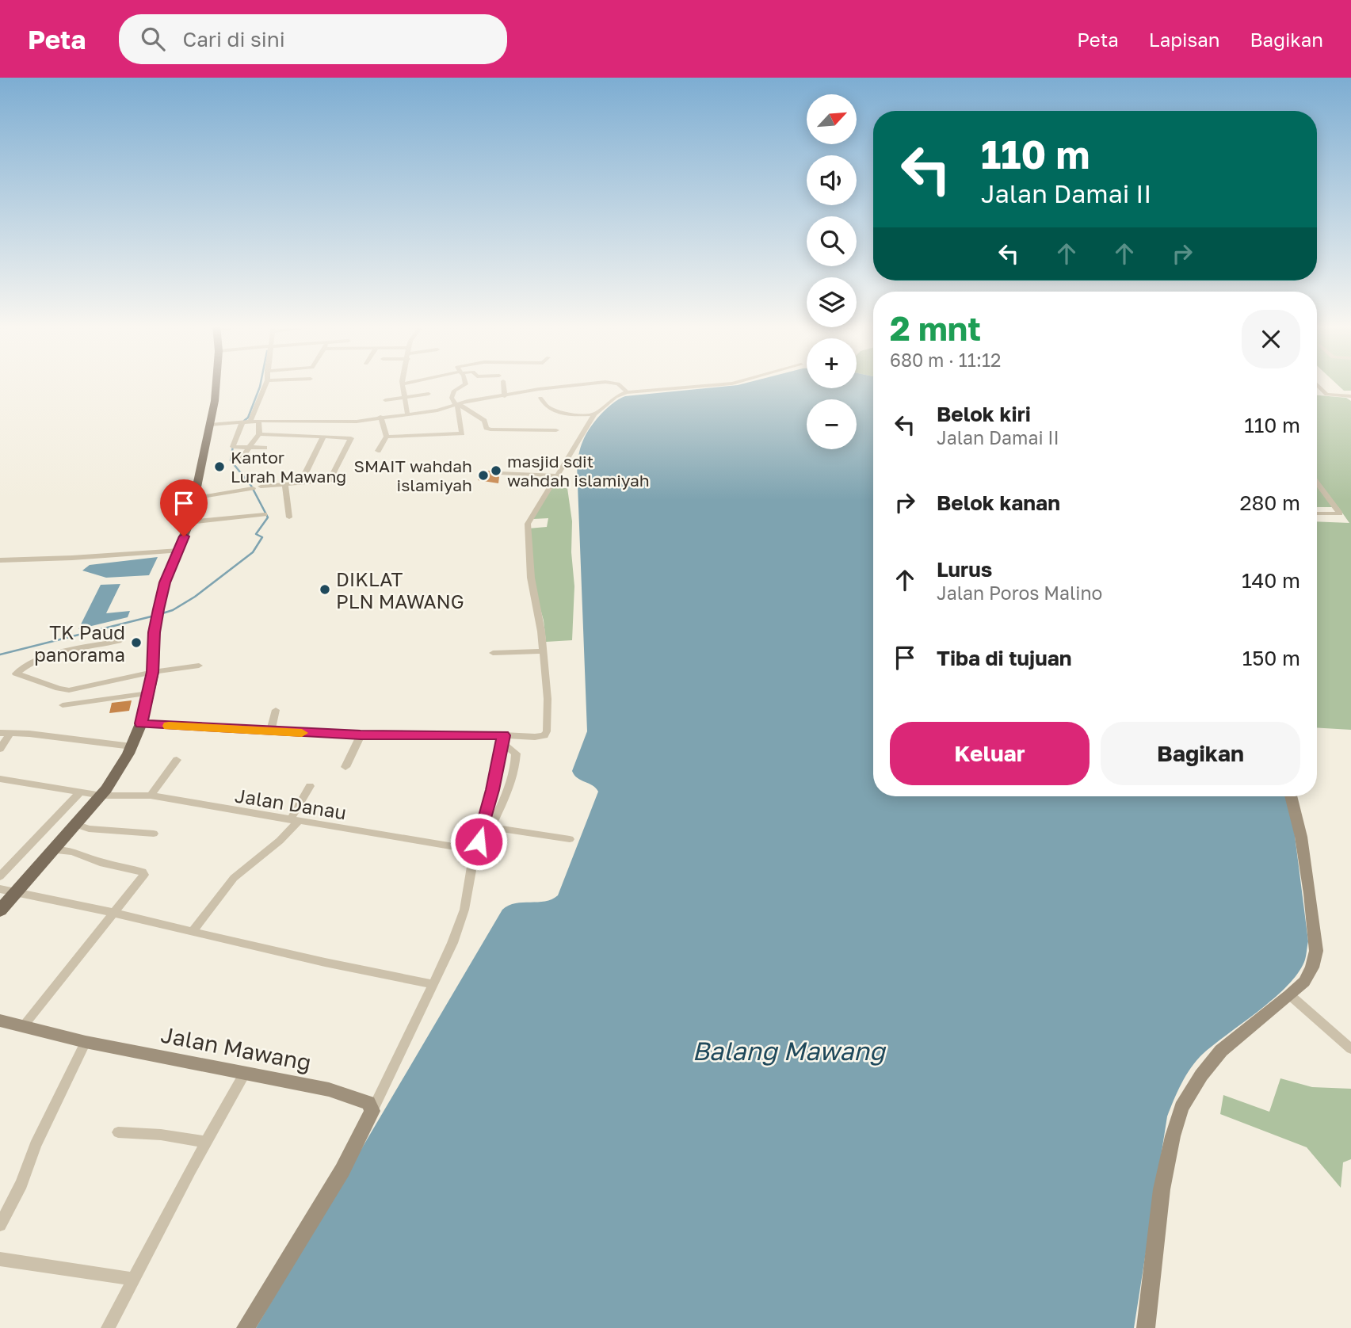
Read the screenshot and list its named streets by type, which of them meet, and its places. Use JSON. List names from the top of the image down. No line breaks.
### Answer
{"streets":{"street":["Jalan Danau","Jalan Mawang"]},"water":["Balang Mawang"],"places":["Kantor Lurah Mawang","masjid sdit wahdah islamiyah","SMAIT wahdah islamiyah","DIKLAT PLN MAWANG","TK Paud panorama"],"north":"top right","page":{"header":"Peta","search":"Cari di sini","nav":["Peta","Lapisan","Bagikan"],"map_buttons":["+","−"],"turn":["110 m","Jalan Damai II"],"heading":["2 mnt","680 m · 11:12"],"list":[{"name":"Belok kiri","note":"Jalan Damai II","value":"110 m"},{"name":"Belok kanan","value":"280 m"},{"name":"Lurus","note":"Jalan Poros Malino","value":"140 m"},{"name":"Tiba di tujuan","value":"150 m"}],"buttons":["Keluar","Bagikan"]}}
